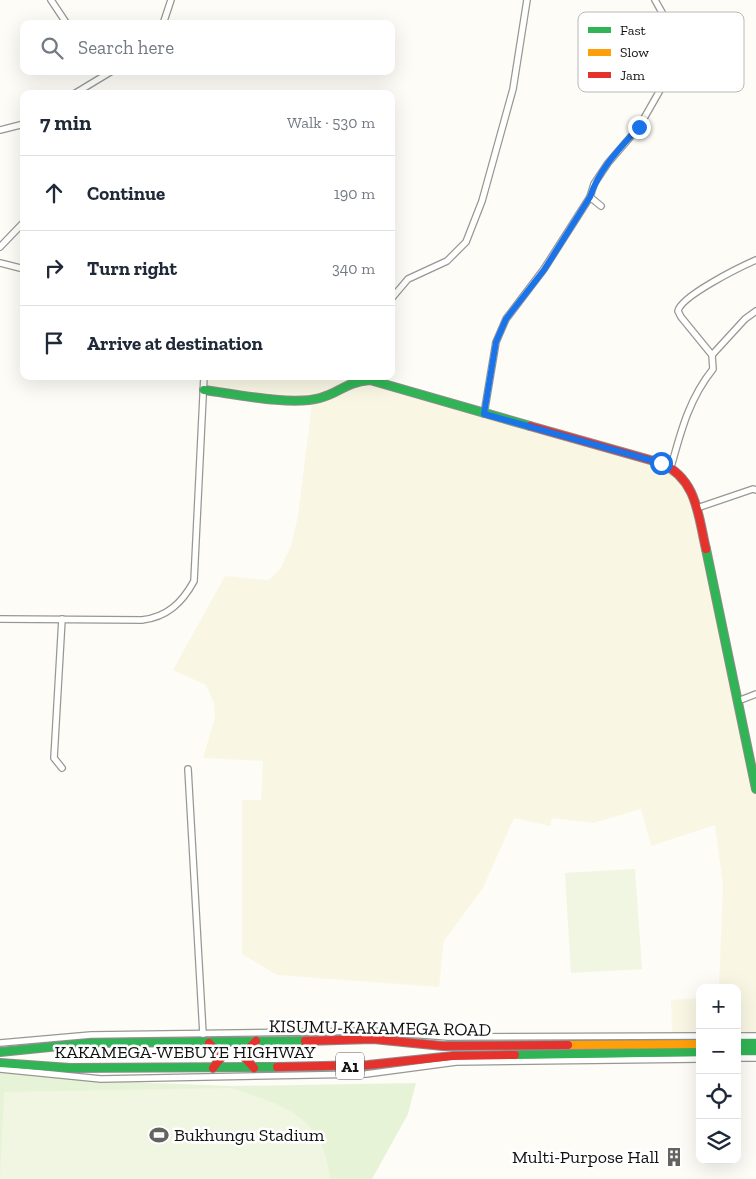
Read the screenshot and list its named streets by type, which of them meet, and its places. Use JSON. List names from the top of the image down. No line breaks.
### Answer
{"streets":{"main road":["KISUMU-KAKAMEGA ROAD","KAKAMEGA-WEBUYE HIGHWAY","A1"]},"places":{"sports":["Bukhungu Stadium"],"building":["Multi-Purpose Hall"]},"legend":["Fast","Slow","Jam"],"page":{"search":"Search here","heading":["7 min","Walk · 530 m"],"list":[["Continue","190 m"],["Turn right","340 m"],"Arrive at destination"],"map_buttons":["+","−"]}}
